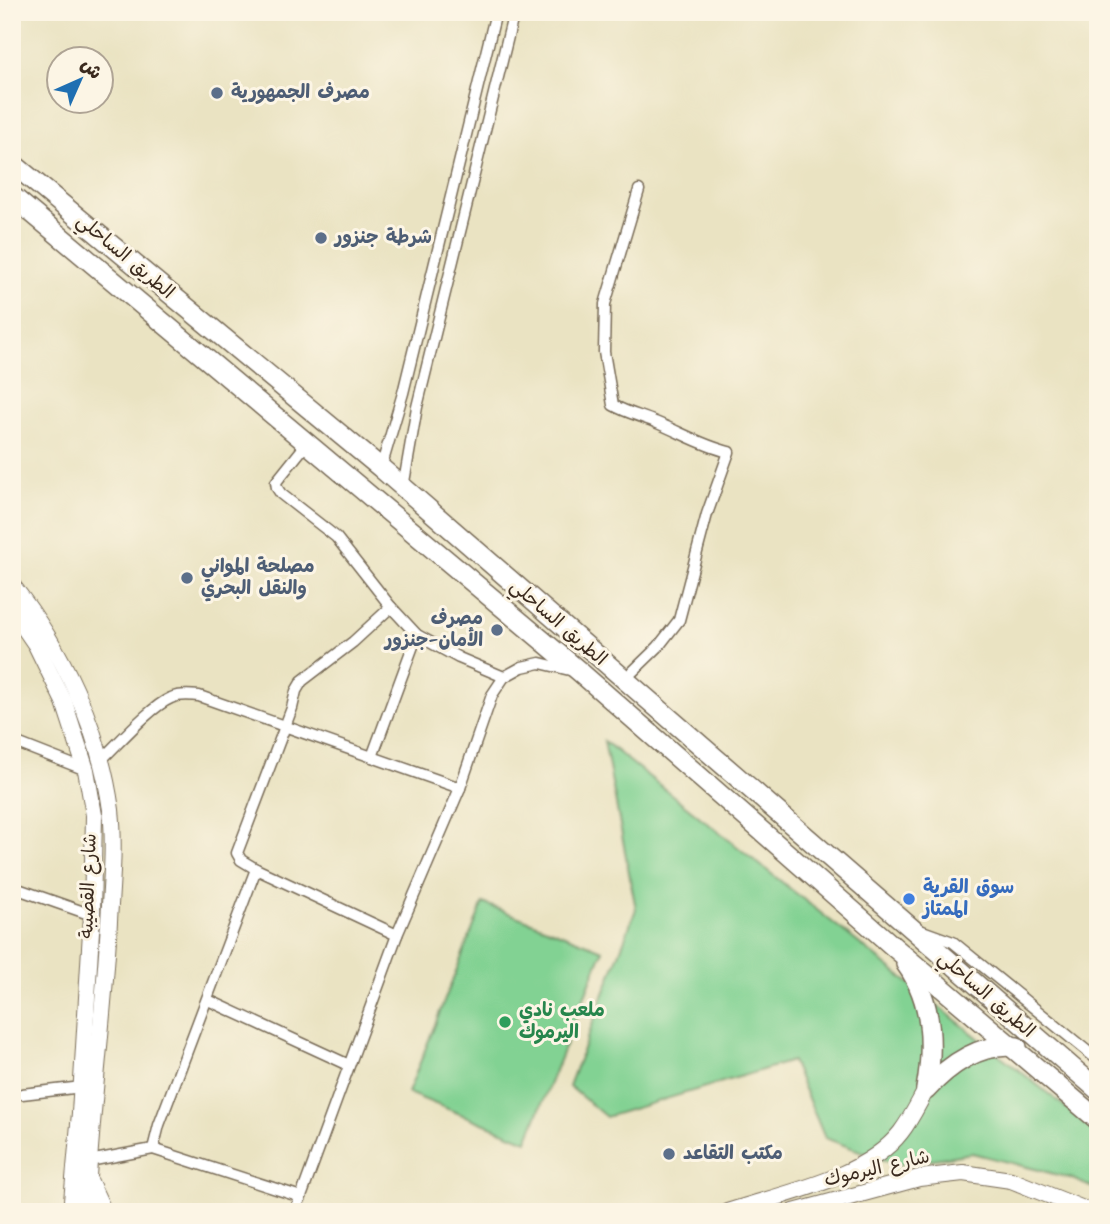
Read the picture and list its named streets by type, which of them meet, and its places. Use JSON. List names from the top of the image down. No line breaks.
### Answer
{"streets":{"highway":["الطريق الساحلي"],"street":["شارع القصيبة","شارع اليرموك"]},"places":["مصرف الجمهورية","شرطة جنزور","مصلحة المواني والنقل البحري","مصرف الأمان-جنزور","سوق القرية الممتاز","ملعب نادي اليرموك","مكتب التقاعد"],"north":"top right"}
